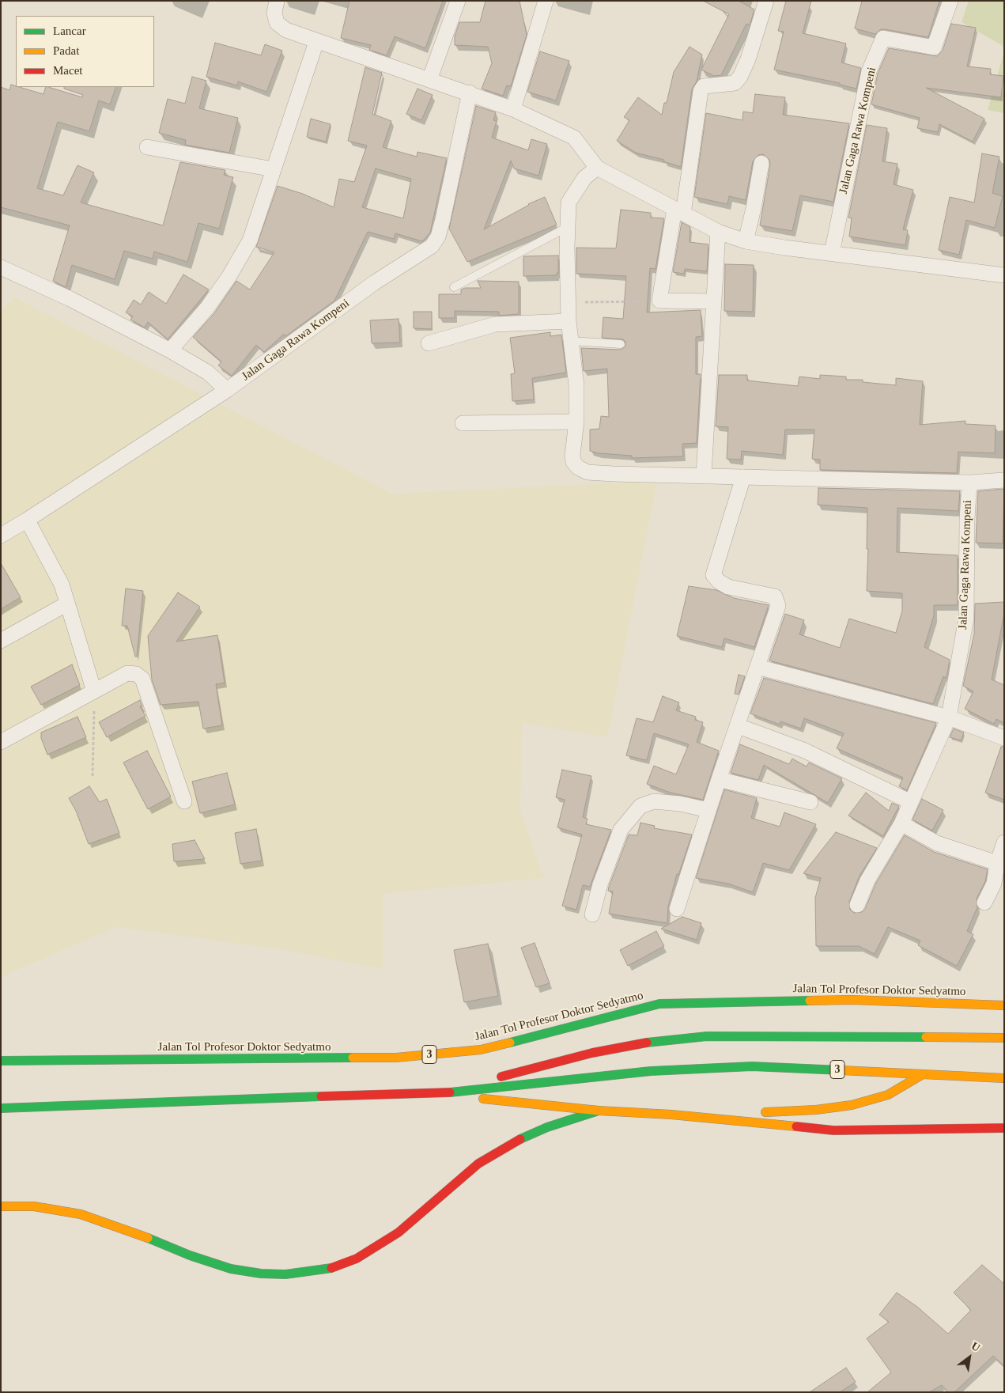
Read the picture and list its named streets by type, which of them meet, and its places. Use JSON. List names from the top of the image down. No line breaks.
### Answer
{"streets":{"highway":["Jalan Tol Profesor Doktor Sedyatmo","3"],"street":["Jalan Gaga Rawa Kompeni"]},"legend":["Lancar","Padat","Macet"],"north":"top right"}
